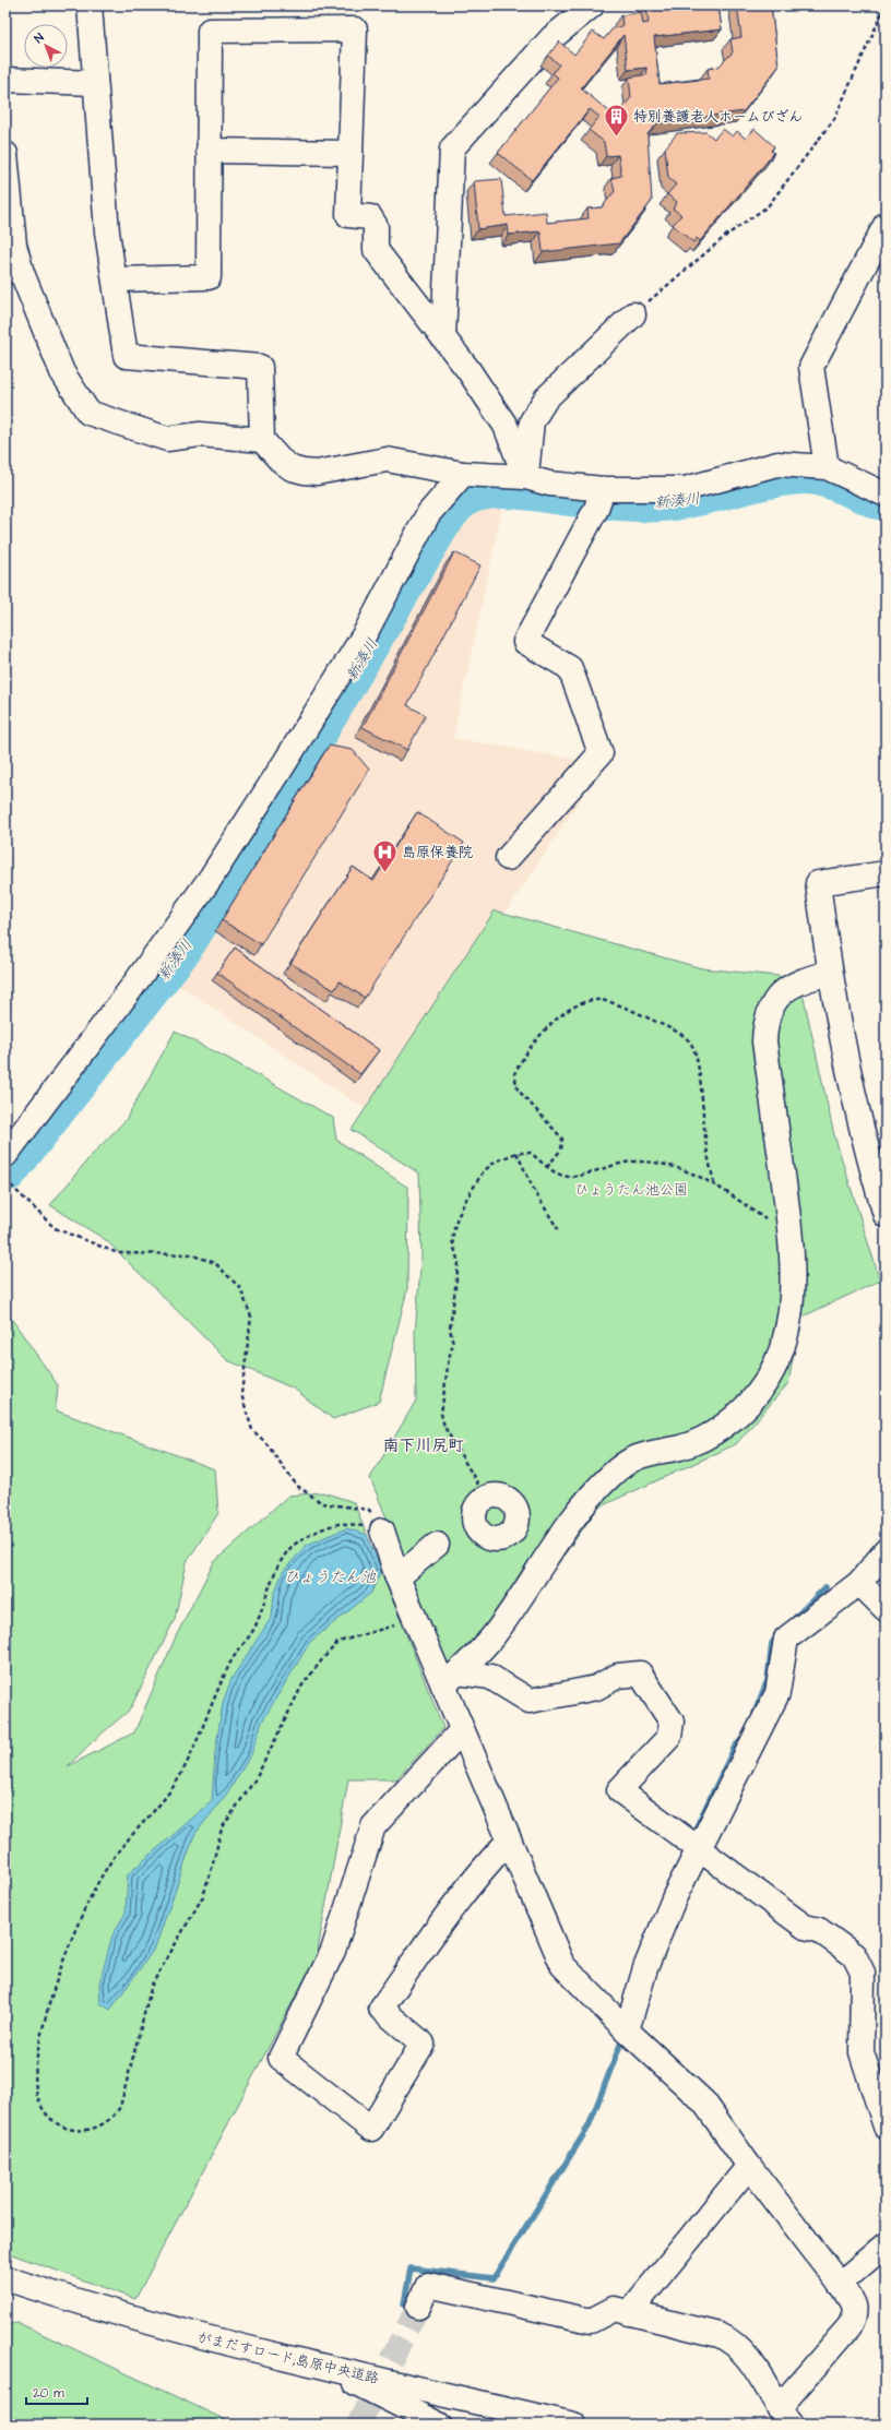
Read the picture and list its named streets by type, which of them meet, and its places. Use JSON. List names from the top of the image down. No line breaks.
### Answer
{"streets":{"main road":["がまだすロード;島原中央道路"]},"districts":["南下川尻町"],"water":["新湊川","ひょうたん池"],"parks":["ひょうたん池公園"],"places":{"building":["特別養護老人ホームびざん"],"hospital":["島原保養院"]},"scale_bar":"20 m","north":"top left"}
